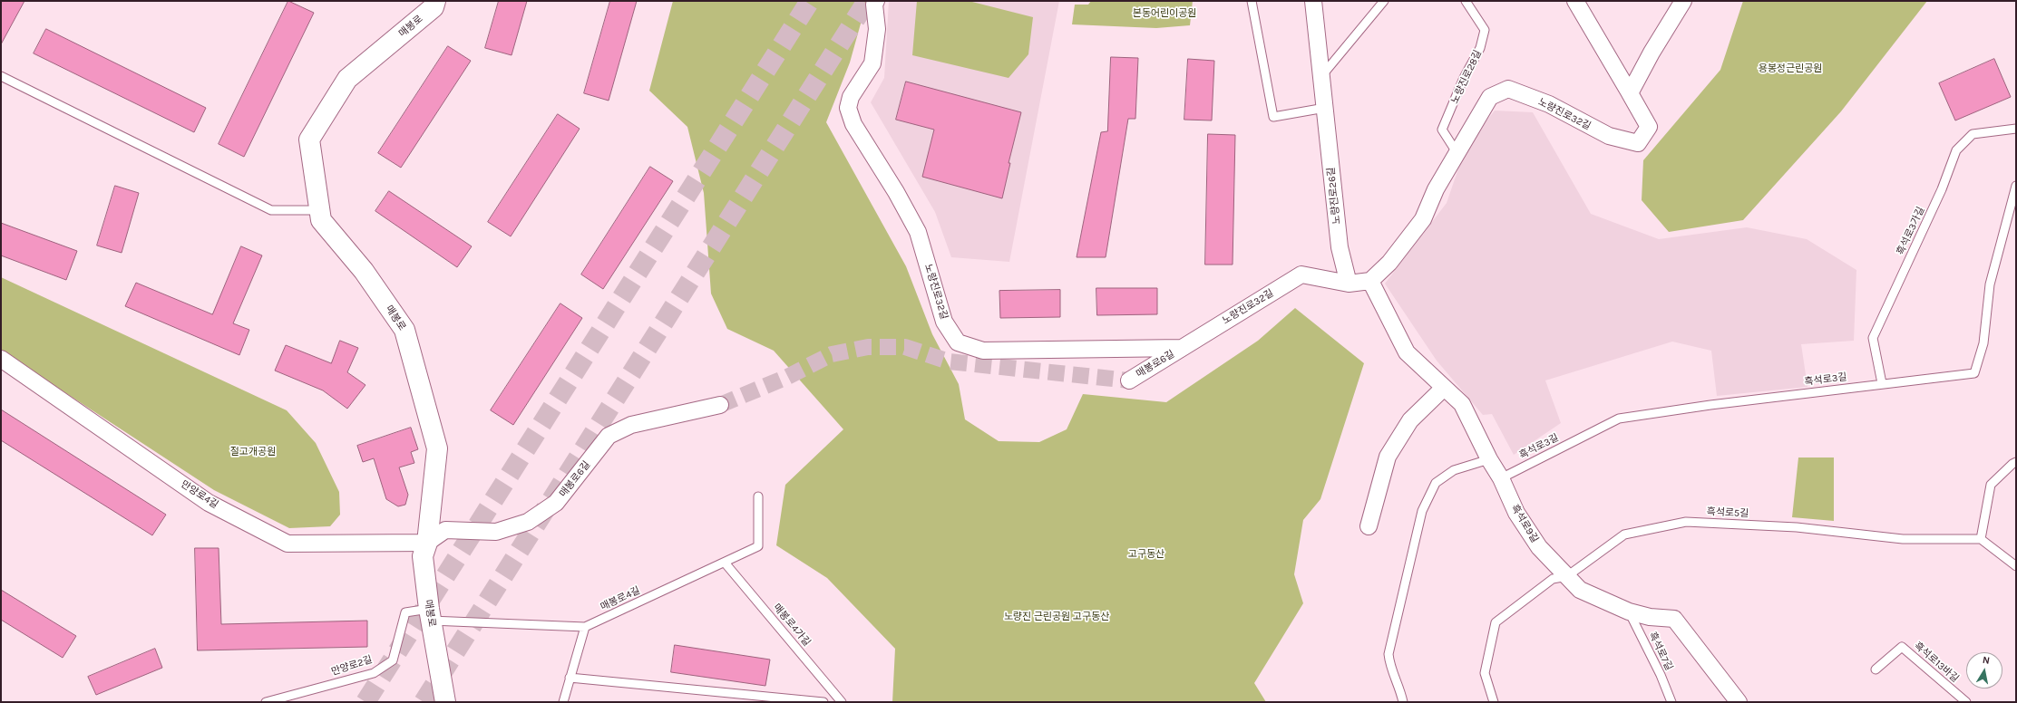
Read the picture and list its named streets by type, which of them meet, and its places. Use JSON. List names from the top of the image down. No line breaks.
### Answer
{"streets":{"street":["매봉로","노량진로32길","노량진로26길","매봉로6길","만양로4길","흑석로9길"],"lane":["노량진로28길","흑석로3가길","흑석로3길","흑석로5길","매봉로4길","매봉로4가길","흑석로7길","흑석로13바길","만양로2길"]},"crossings":[["매봉로","매봉로6길"],["매봉로","만양로4길"],["매봉로","매봉로4길"],["매봉로","만양로2길"],["노량진로28길","노량진로32길"],["노량진로32길","노량진로26길"],["노량진로32길","매봉로6길"],["노량진로32길","흑석로9길"],["흑석로3가길","흑석로3길"],["매봉로6길","만양로4길"],["흑석로3길","흑석로9길"],["흑석로5길","흑석로9길"],["흑석로9길","흑석로7길"],["매봉로4길","매봉로4가길"],["매봉로4길","만양로2길"]],"parks":["본동어린이공원","용봉정근린공원","절고개공원","고구동산","노량진 근린공원 고구동산"],"north":"top"}
